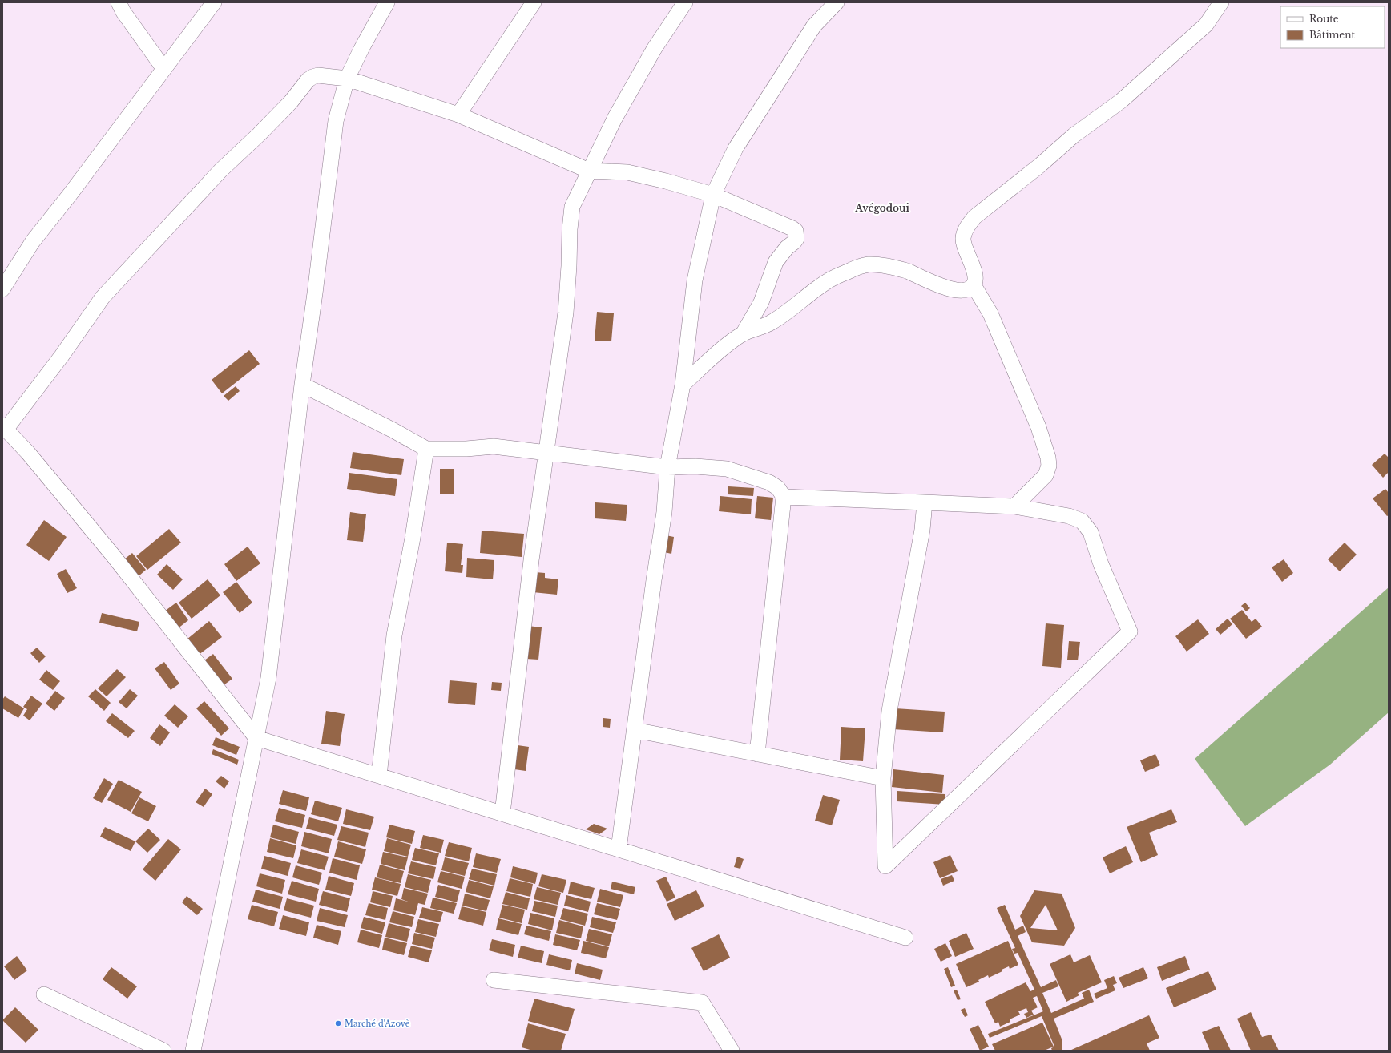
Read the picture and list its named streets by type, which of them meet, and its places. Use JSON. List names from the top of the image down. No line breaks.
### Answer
{"districts":["Avégodoui"],"places":["Marché d'Azovè"],"legend":["Route","Bâtiment"]}
